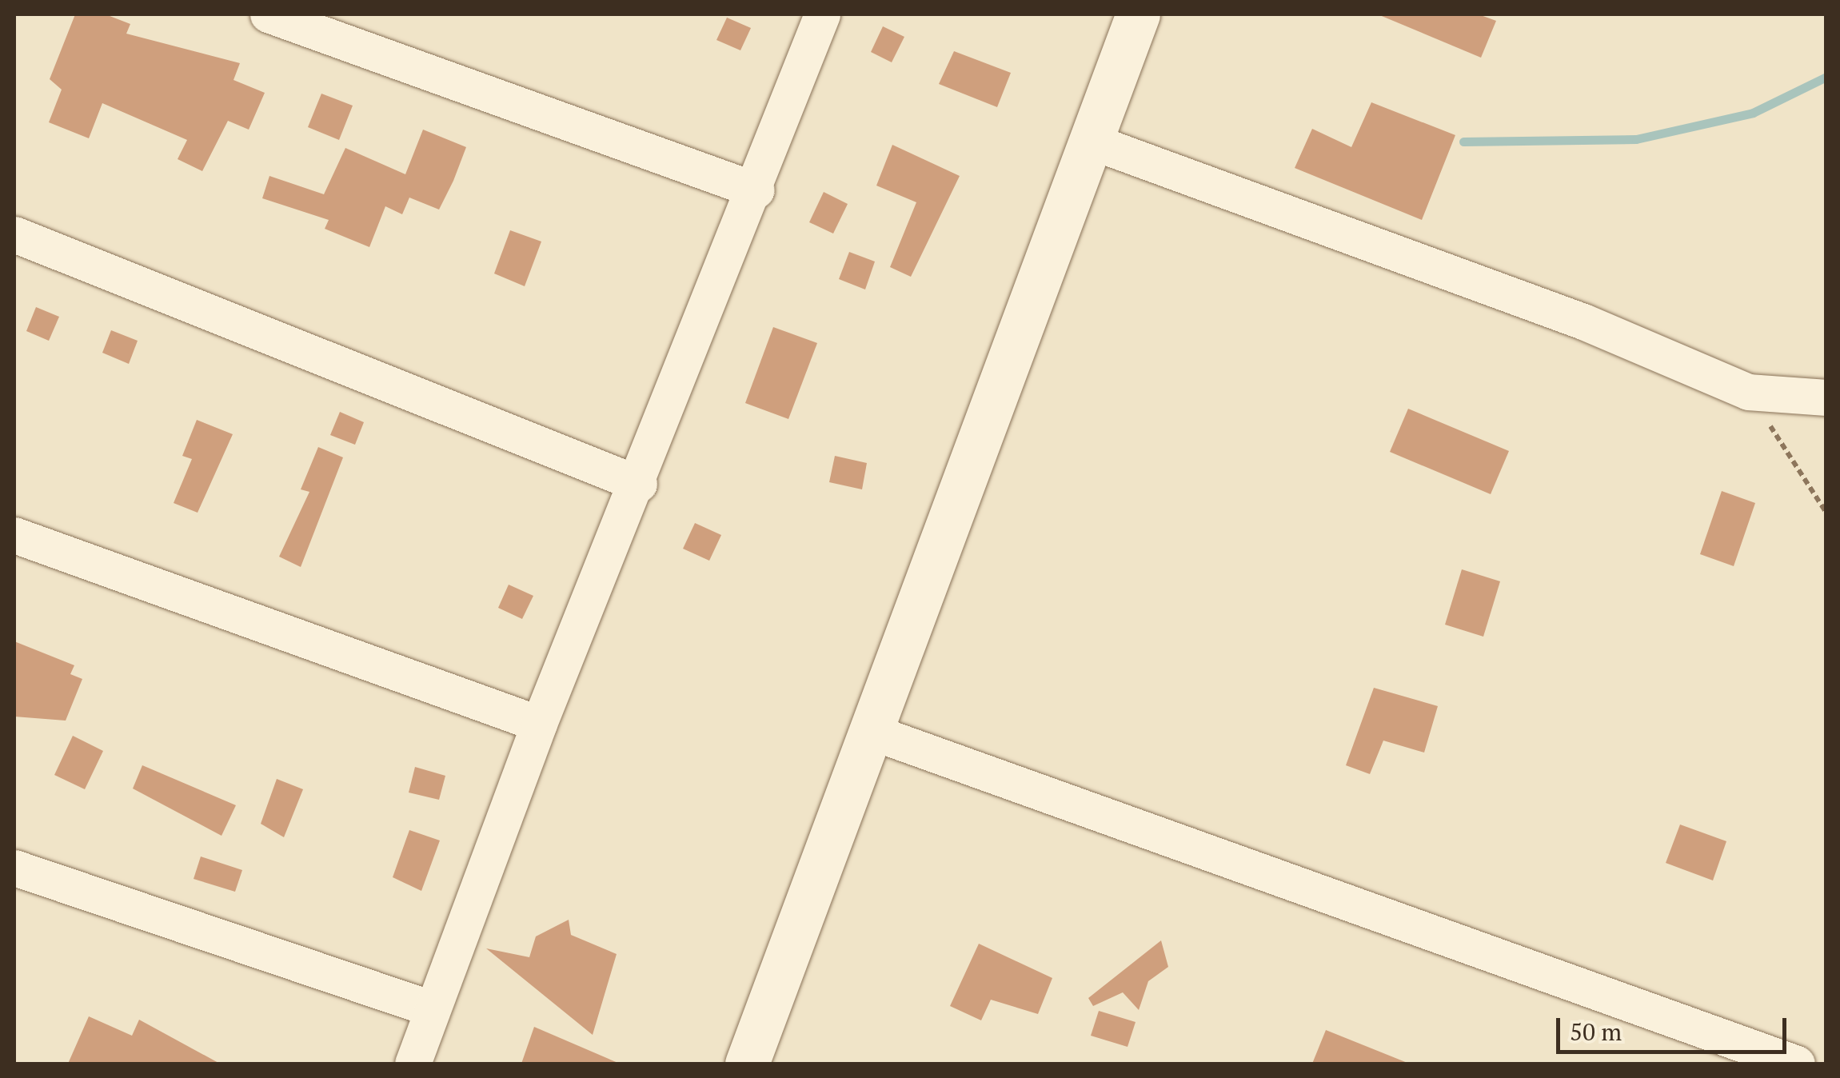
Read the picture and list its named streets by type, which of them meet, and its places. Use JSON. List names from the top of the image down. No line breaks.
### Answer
{"scale_bar":"50 m"}
